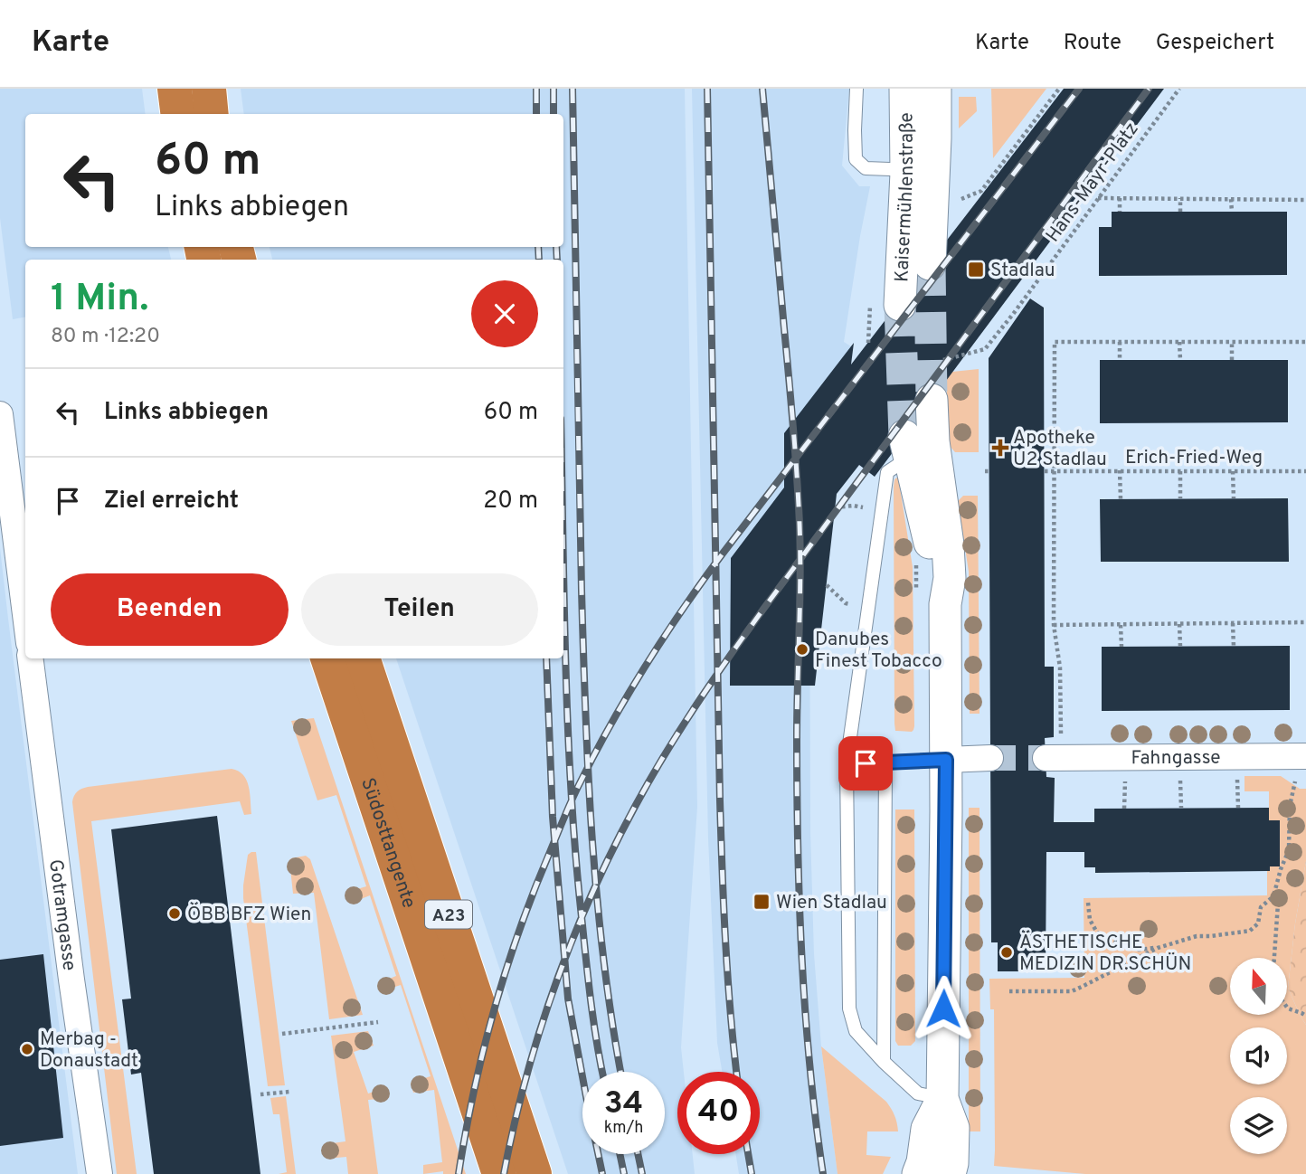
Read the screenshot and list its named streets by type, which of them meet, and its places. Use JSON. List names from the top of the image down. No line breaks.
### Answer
{"streets":{"highway":["Südosttangente","A23"],"street":["Kaisermühlenstraße","Fahngasse","Gotramgasse"],"path":["Hans-Mayr-Platz","Erich-Fried-Weg"]},"places":{"transit":["Stadlau","Wien Stadlau"],"health":["Apotheke U2 Stadlau"],"other":["Danubes Finest Tobacco","ÖBB BFZ Wien","ÄSTHETISCHE MEDIZIN DR.SCHÜN","Merbag - Donaustadt"]},"north":"top","page":{"header":"Karte","nav":["Karte","Route","Gespeichert"],"turn":["60 m","Links abbiegen"],"heading":["1 Min.","80 m · 12:20"],"list":[{"name":"Links abbiegen","value":"60 m"},{"name":"Ziel erreicht","value":"20 m"}],"buttons":["Beenden","Teilen"],"speed":"34 km/h","limit":"40"}}
